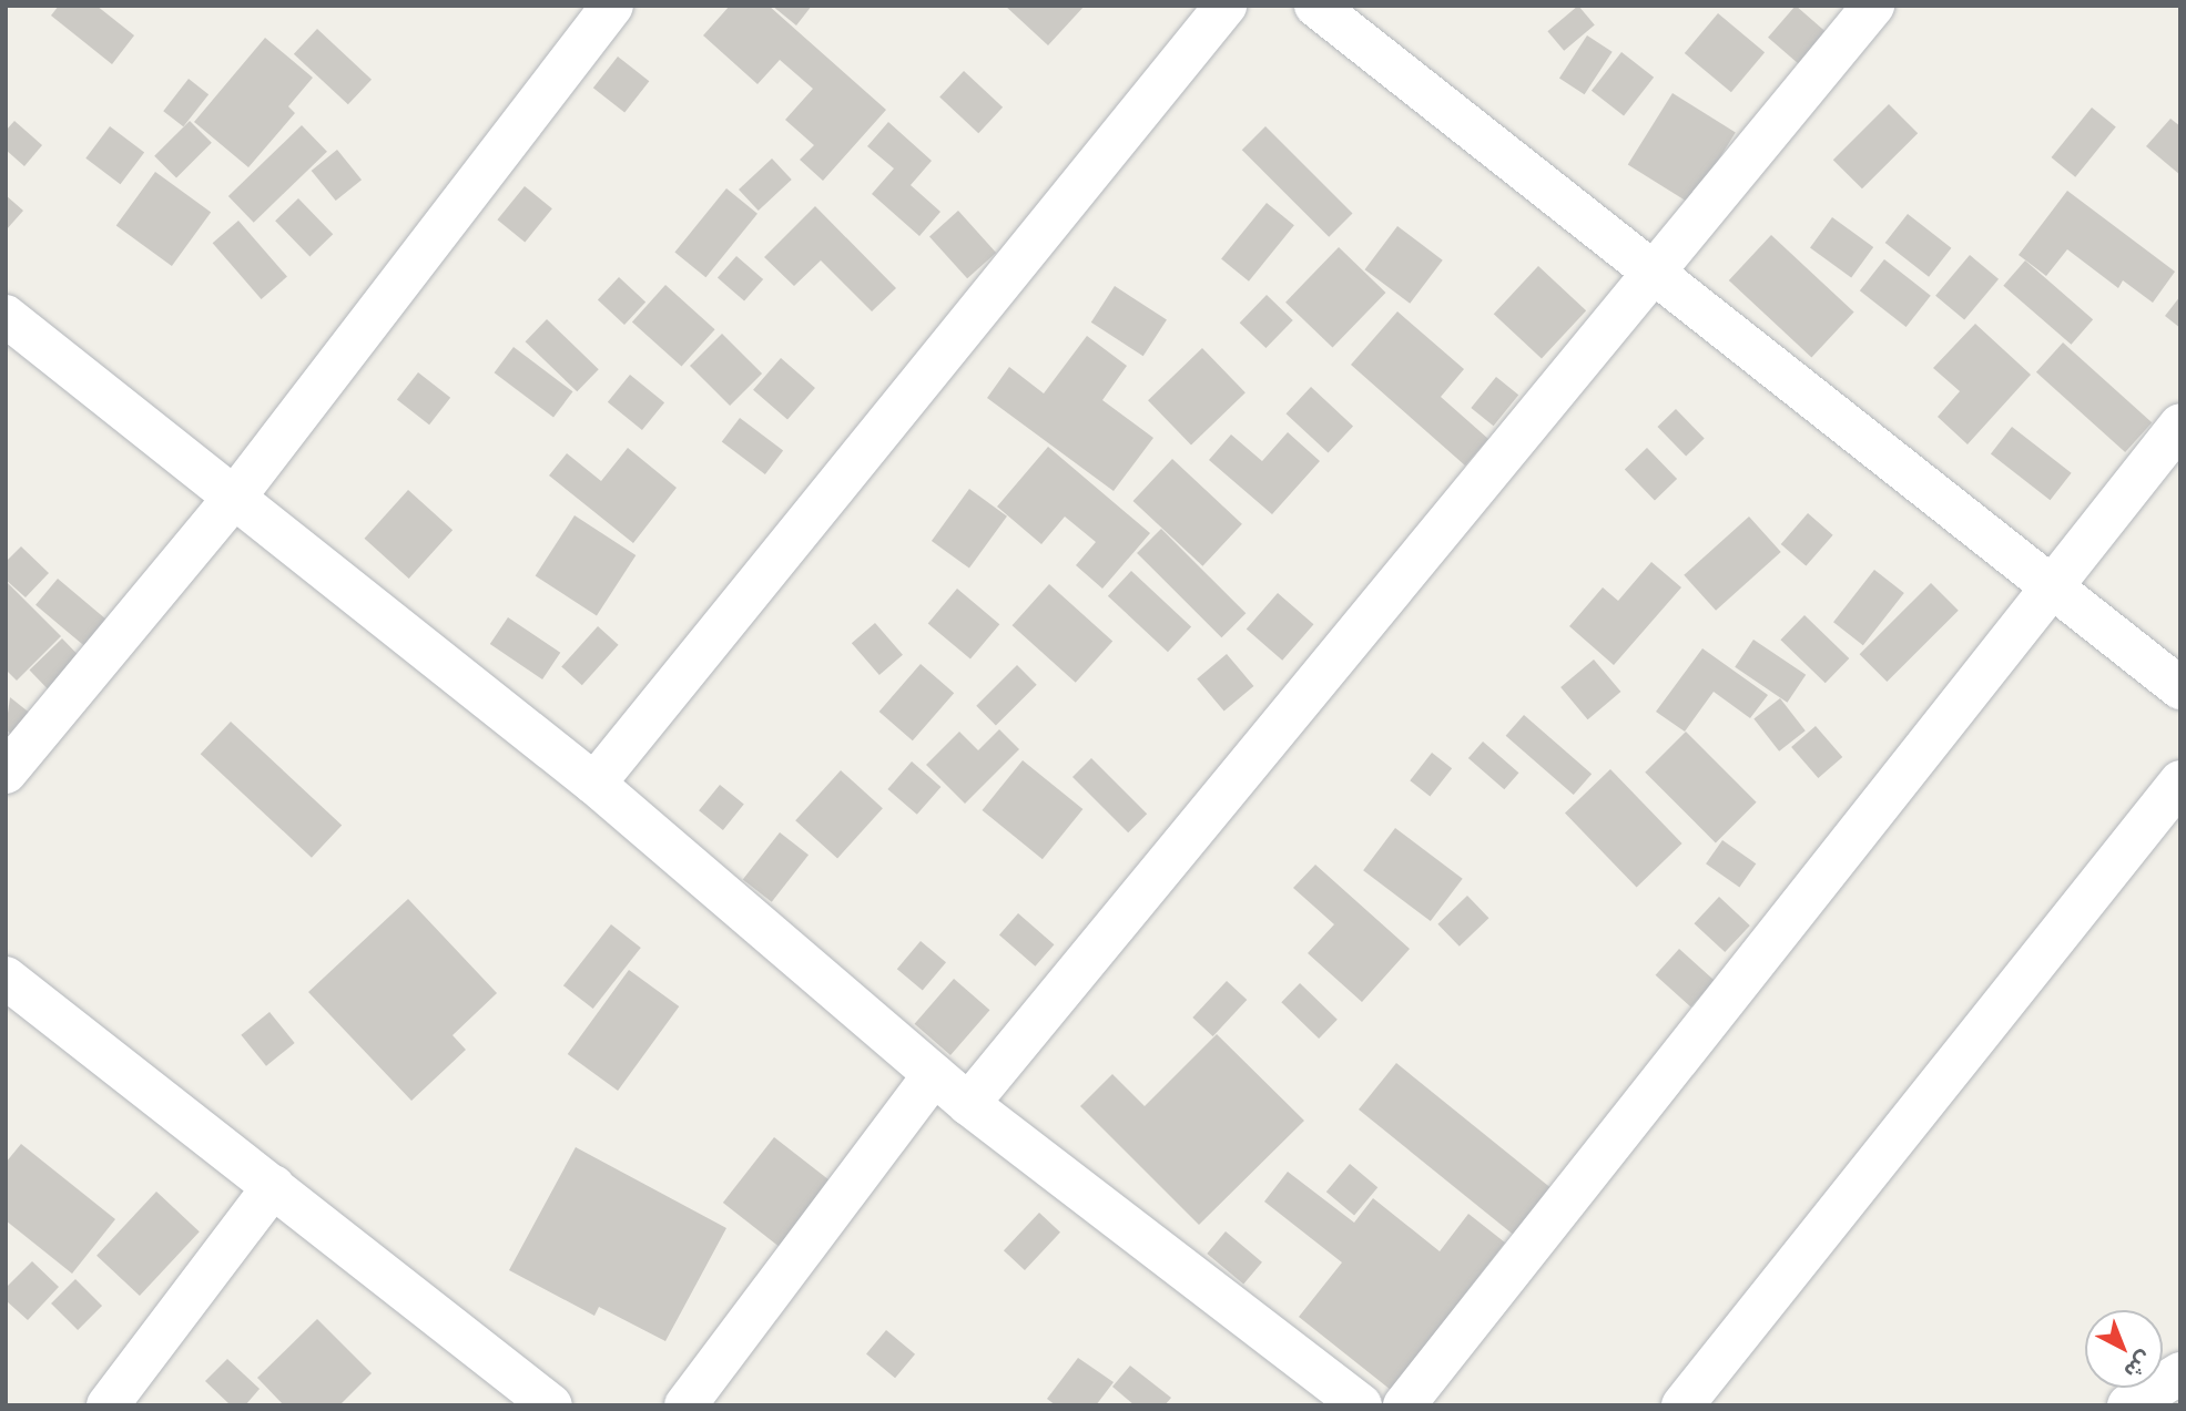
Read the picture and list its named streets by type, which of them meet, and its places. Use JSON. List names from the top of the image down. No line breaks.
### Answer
{"north":"bottom right"}
